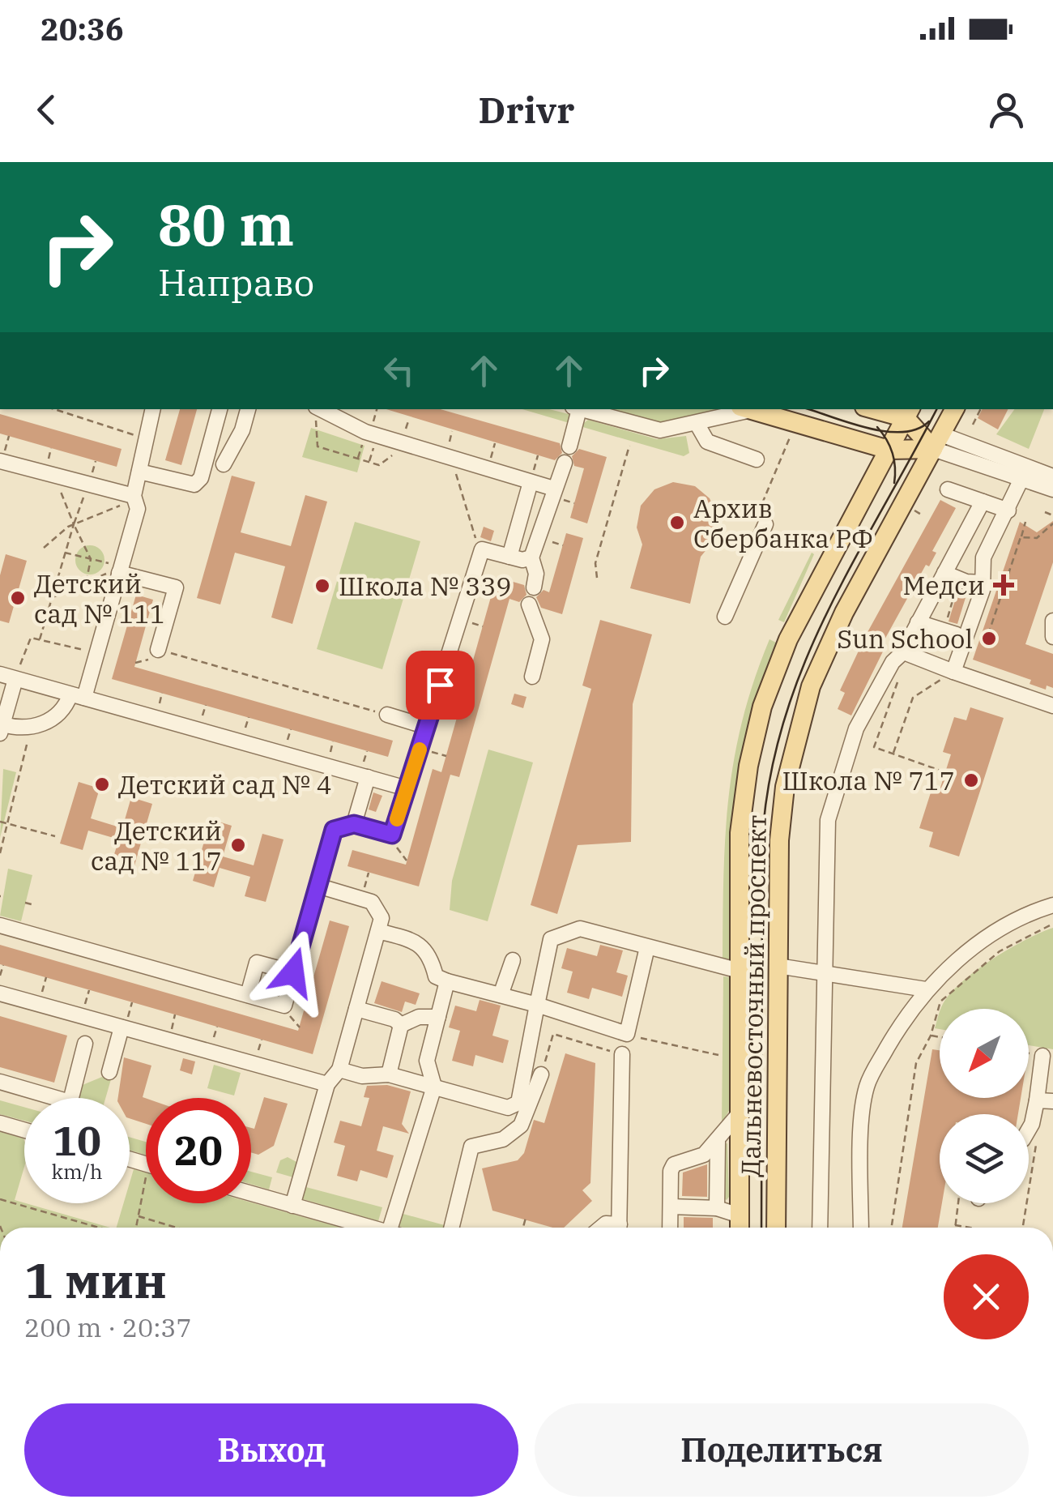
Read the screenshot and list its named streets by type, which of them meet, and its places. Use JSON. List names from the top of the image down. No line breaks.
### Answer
{"streets":{"main road":["Дальневосточный проспект"]},"places":{"other":["Архив Сбербанка РФ","Школа № 339","Детский сад № 111","Sun School","Школа № 717","Детский сад № 4","Детский сад № 117"],"health":["Медси"]},"north":"bottom left","page":{"status":"20:36","header":"Drivr","turn":["80 m","Направо"],"speed":"10 km/h","limit":"20","heading":["1 мин","200 m · 20:37"],"buttons":["Выход","Поделиться"]}}
